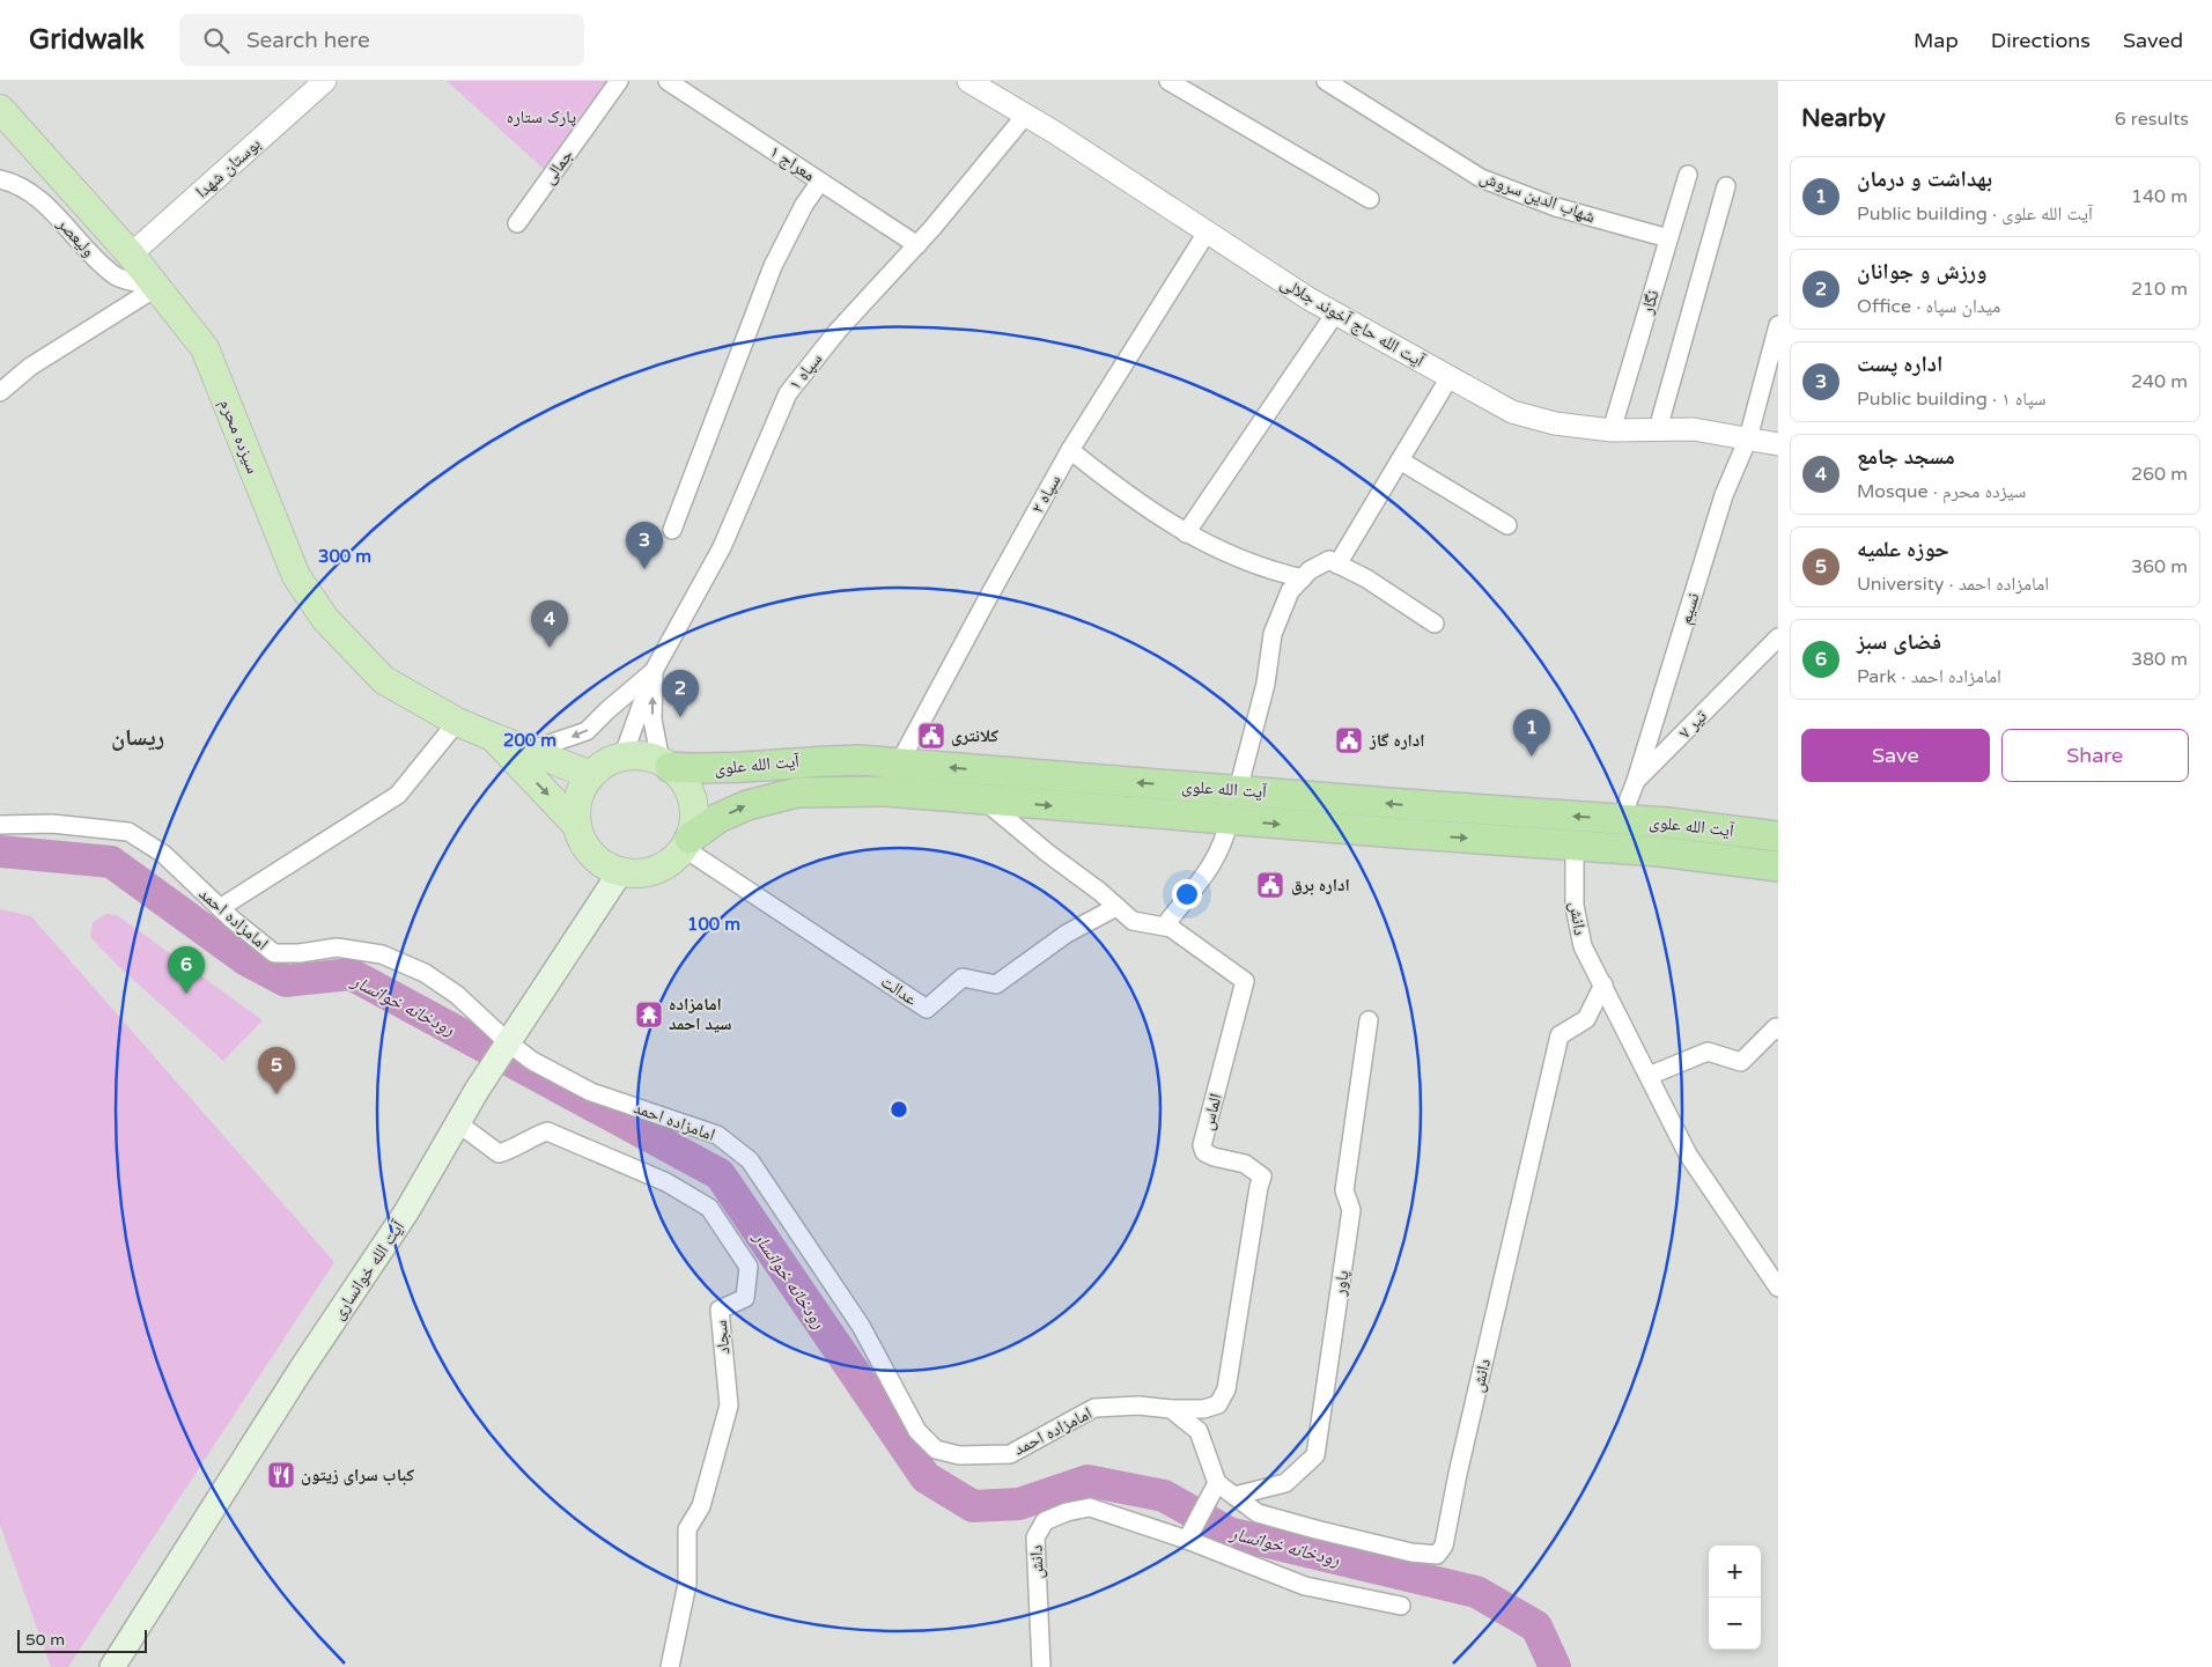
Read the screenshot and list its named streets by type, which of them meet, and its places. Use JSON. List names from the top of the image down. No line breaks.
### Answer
{"streets":{"highway":["آیت الله علوی"],"main road":["سیزده محرم","آیت الله خوانساری"],"street":["معراج ۱","جمالی","بوستان شهدا","شهاب الدین سروش","ولیعصر","نگار","آیت الله حاج آخوند جلالی","سپاه ۱","سپاه ۲","نسیم","۷ تیر","امامزاده احمد","دانش","عدالت","الماس","پاور","سجاد"]},"crossings":[["معراج ۱","سپاه ۱"],["بوستان شهدا","سیزده محرم"],["شهاب الدین سروش","نگار"],["ولیعصر","سیزده محرم"],["نگار","آیت الله حاج آخوند جلالی"],["آیت الله حاج آخوند جلالی","سپاه ۱"],["آیت الله حاج آخوند جلالی","سپاه ۲"],["آیت الله حاج آخوند جلالی","نسیم"],["سیزده محرم","آیت الله علوی"],["سیزده محرم","عدالت"],["سیزده محرم","آیت الله خوانساری"],["سپاه ۲","آیت الله علوی"],["نسیم","۷ تیر"],["۷ تیر","آیت الله علوی"],["آیت الله علوی","دانش"],["آیت الله علوی","عدالت"],["آیت الله علوی","آیت الله خوانساری"],["امامزاده احمد","الماس"],["امامزاده احمد","آیت الله خوانساری"],["دانش","پاور"],["عدالت","آیت الله خوانساری"],["آیت الله خوانساری","سجاد"]],"districts":["ریسان"],"water":["رودخانه خوانسار"],"parks":["پارک ستاره"],"places":{"public building":["کلانتری","اداره گاز","اداره برق"],"temple":["امامزاده سید احمد"],"restaurant":["کباب سرای زیتون"]},"scale_bar":"50 m","page":{"header":"Gridwalk","search":"Search here","nav":["Map","Directions","Saved"],"heading":["Nearby","6 results"],"list":[{"mark":"1","name":"بهداشت و درمان","note":"Public building · آیت الله علوی","value":"140 m"},{"mark":"2","name":"ورزش و جوانان","note":"Office · میدان سپاه","value":"210 m"},{"mark":"3","name":"اداره پست","note":"Public building · سپاه ۱","value":"240 m"},{"mark":"4","name":"مسجد جامع","note":"Mosque · سیزده محرم","value":"260 m"},{"mark":"5","name":"حوزه علمیه","note":"University · امامزاده احمد","value":"360 m"},{"mark":"6","name":"فضای سبز","note":"Park · امامزاده احمد","value":"380 m"}],"pins":["3","4","2","1","6","5"],"buttons":["Save","Share"],"map_buttons":["+","−"],"scale":"50 m"},"rings":["300 m","200 m","100 m"]}
